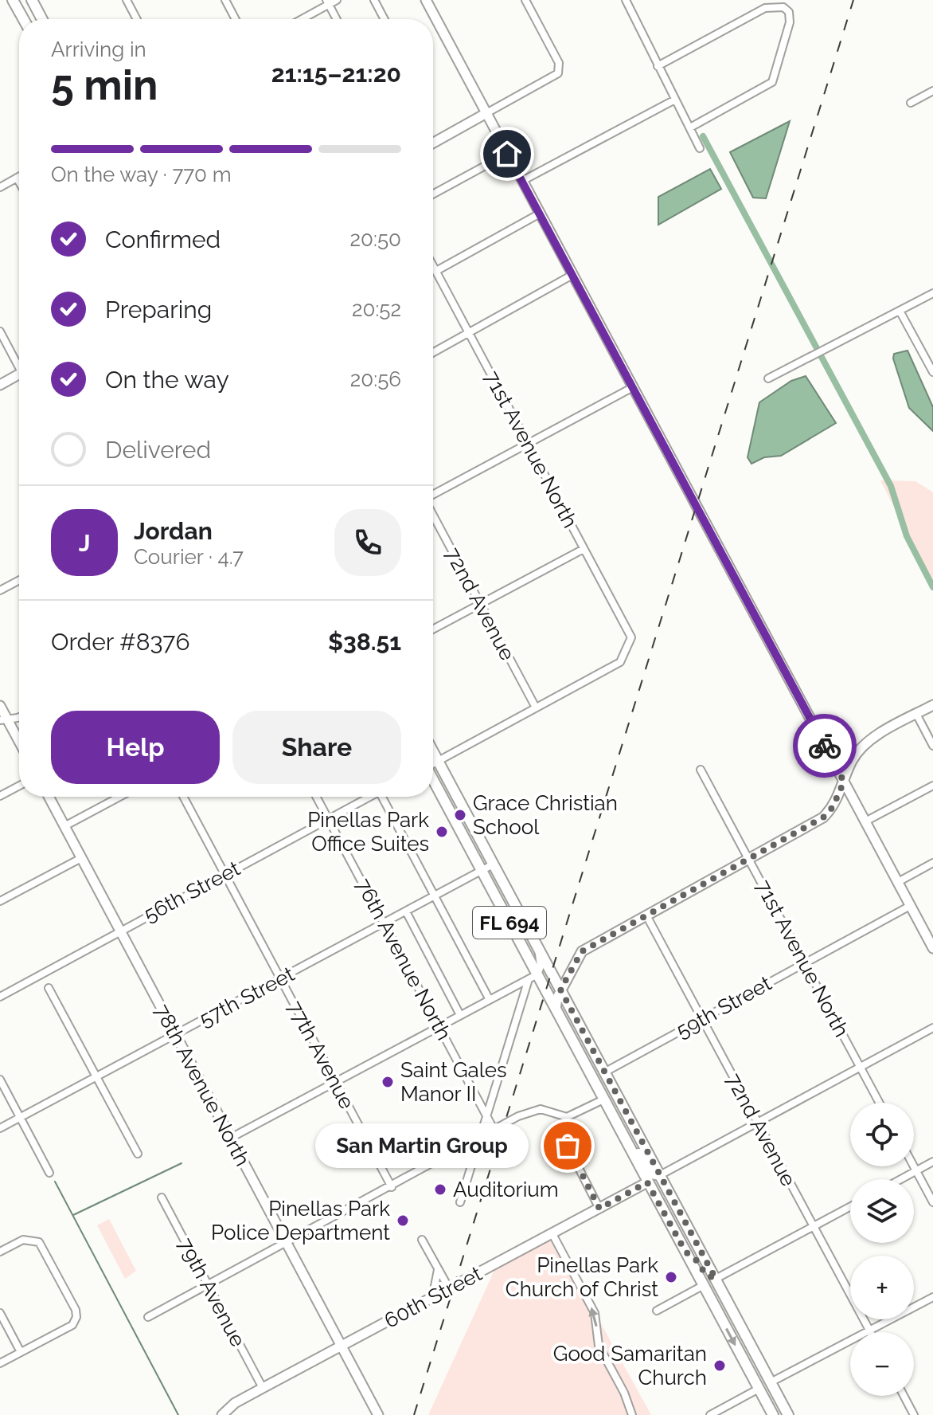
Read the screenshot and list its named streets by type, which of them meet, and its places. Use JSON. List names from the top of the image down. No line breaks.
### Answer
{"streets":{"main road":["FL 694"],"street":["71st Avenue North","72nd Avenue","56th Street","76th Avenue North","57th Street","59th Street","77th Avenue","78th Avenue North","79th Avenue","60th Street"]},"crossings":[["71st Avenue North","72nd Avenue"],["71st Avenue North","59th Street"],["72nd Avenue","59th Street"],["56th Street","76th Avenue North"],["56th Street","77th Avenue"],["56th Street","78th Avenue North"],["FL 694","57th Street"],["FL 694","59th Street"],["FL 694","60th Street"],["76th Avenue North","57th Street"],["57th Street","77th Avenue"],["57th Street","78th Avenue North"],["78th Avenue North","60th Street"],["79th Avenue","60th Street"]],"places":["Grace Christian School","Pinellas Park Office Suites","Saint Gales Manor II","San Martin Group","Auditorium","Pinellas Park Police Department","Pinellas Park Church of Christ","Good Samaritan Church"],"page":{"heading":["5 min","Arriving in","21:15–21:20"],"panel":["Jordan","Courier · 4.7","Order #8376","$38.51"],"bar":"On the way · 770 m","list":[["Confirmed","20:50"],["Preparing","20:52"],["On the way","20:56"],"Delivered"],"round":"J","buttons":["Help","Share"],"map_buttons":["+","−"],"bubble":"San Martin Group"}}
